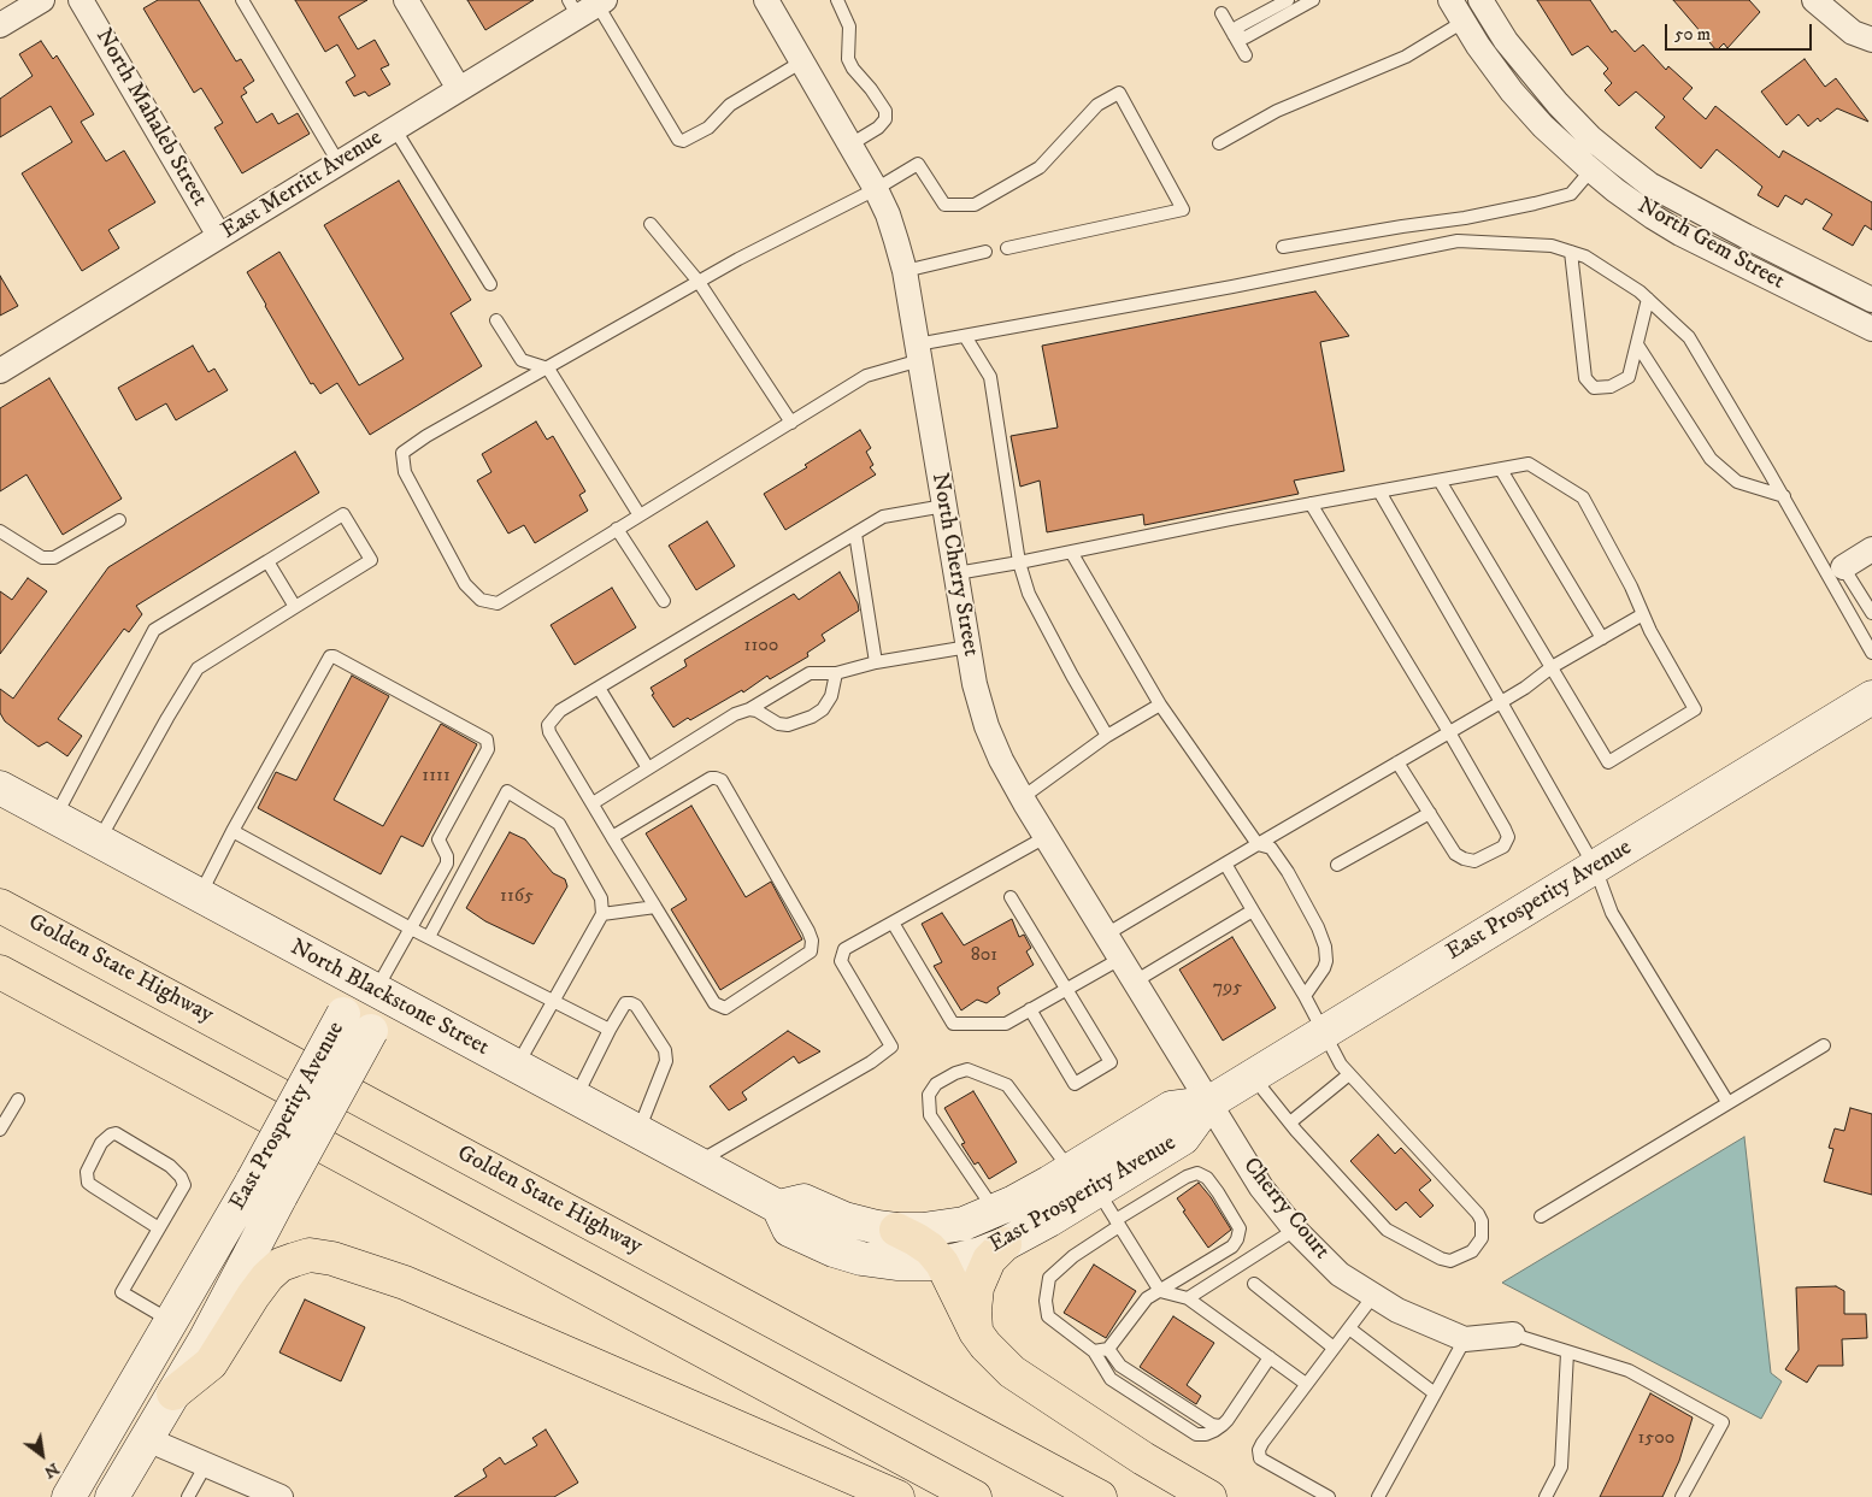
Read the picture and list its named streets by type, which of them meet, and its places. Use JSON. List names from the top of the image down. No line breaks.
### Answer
{"streets":{"highway":["Golden State Highway"],"main road":["East Prosperity Avenue","North Blackstone Street"],"street":["North Mahaleb Street","East Merritt Avenue","North Gem Street","North Cherry Street","Cherry Court"]},"crossings":[["North Mahaleb Street","East Merritt Avenue"],["North Cherry Street","East Prosperity Avenue"],["North Cherry Street","Cherry Court"],["East Prosperity Avenue","North Blackstone Street"],["East Prosperity Avenue","Cherry Court"]],"house_numbers":["1100","1111","1165","801","795","1500"],"scale_bar":"50 m","north":"bottom right"}
